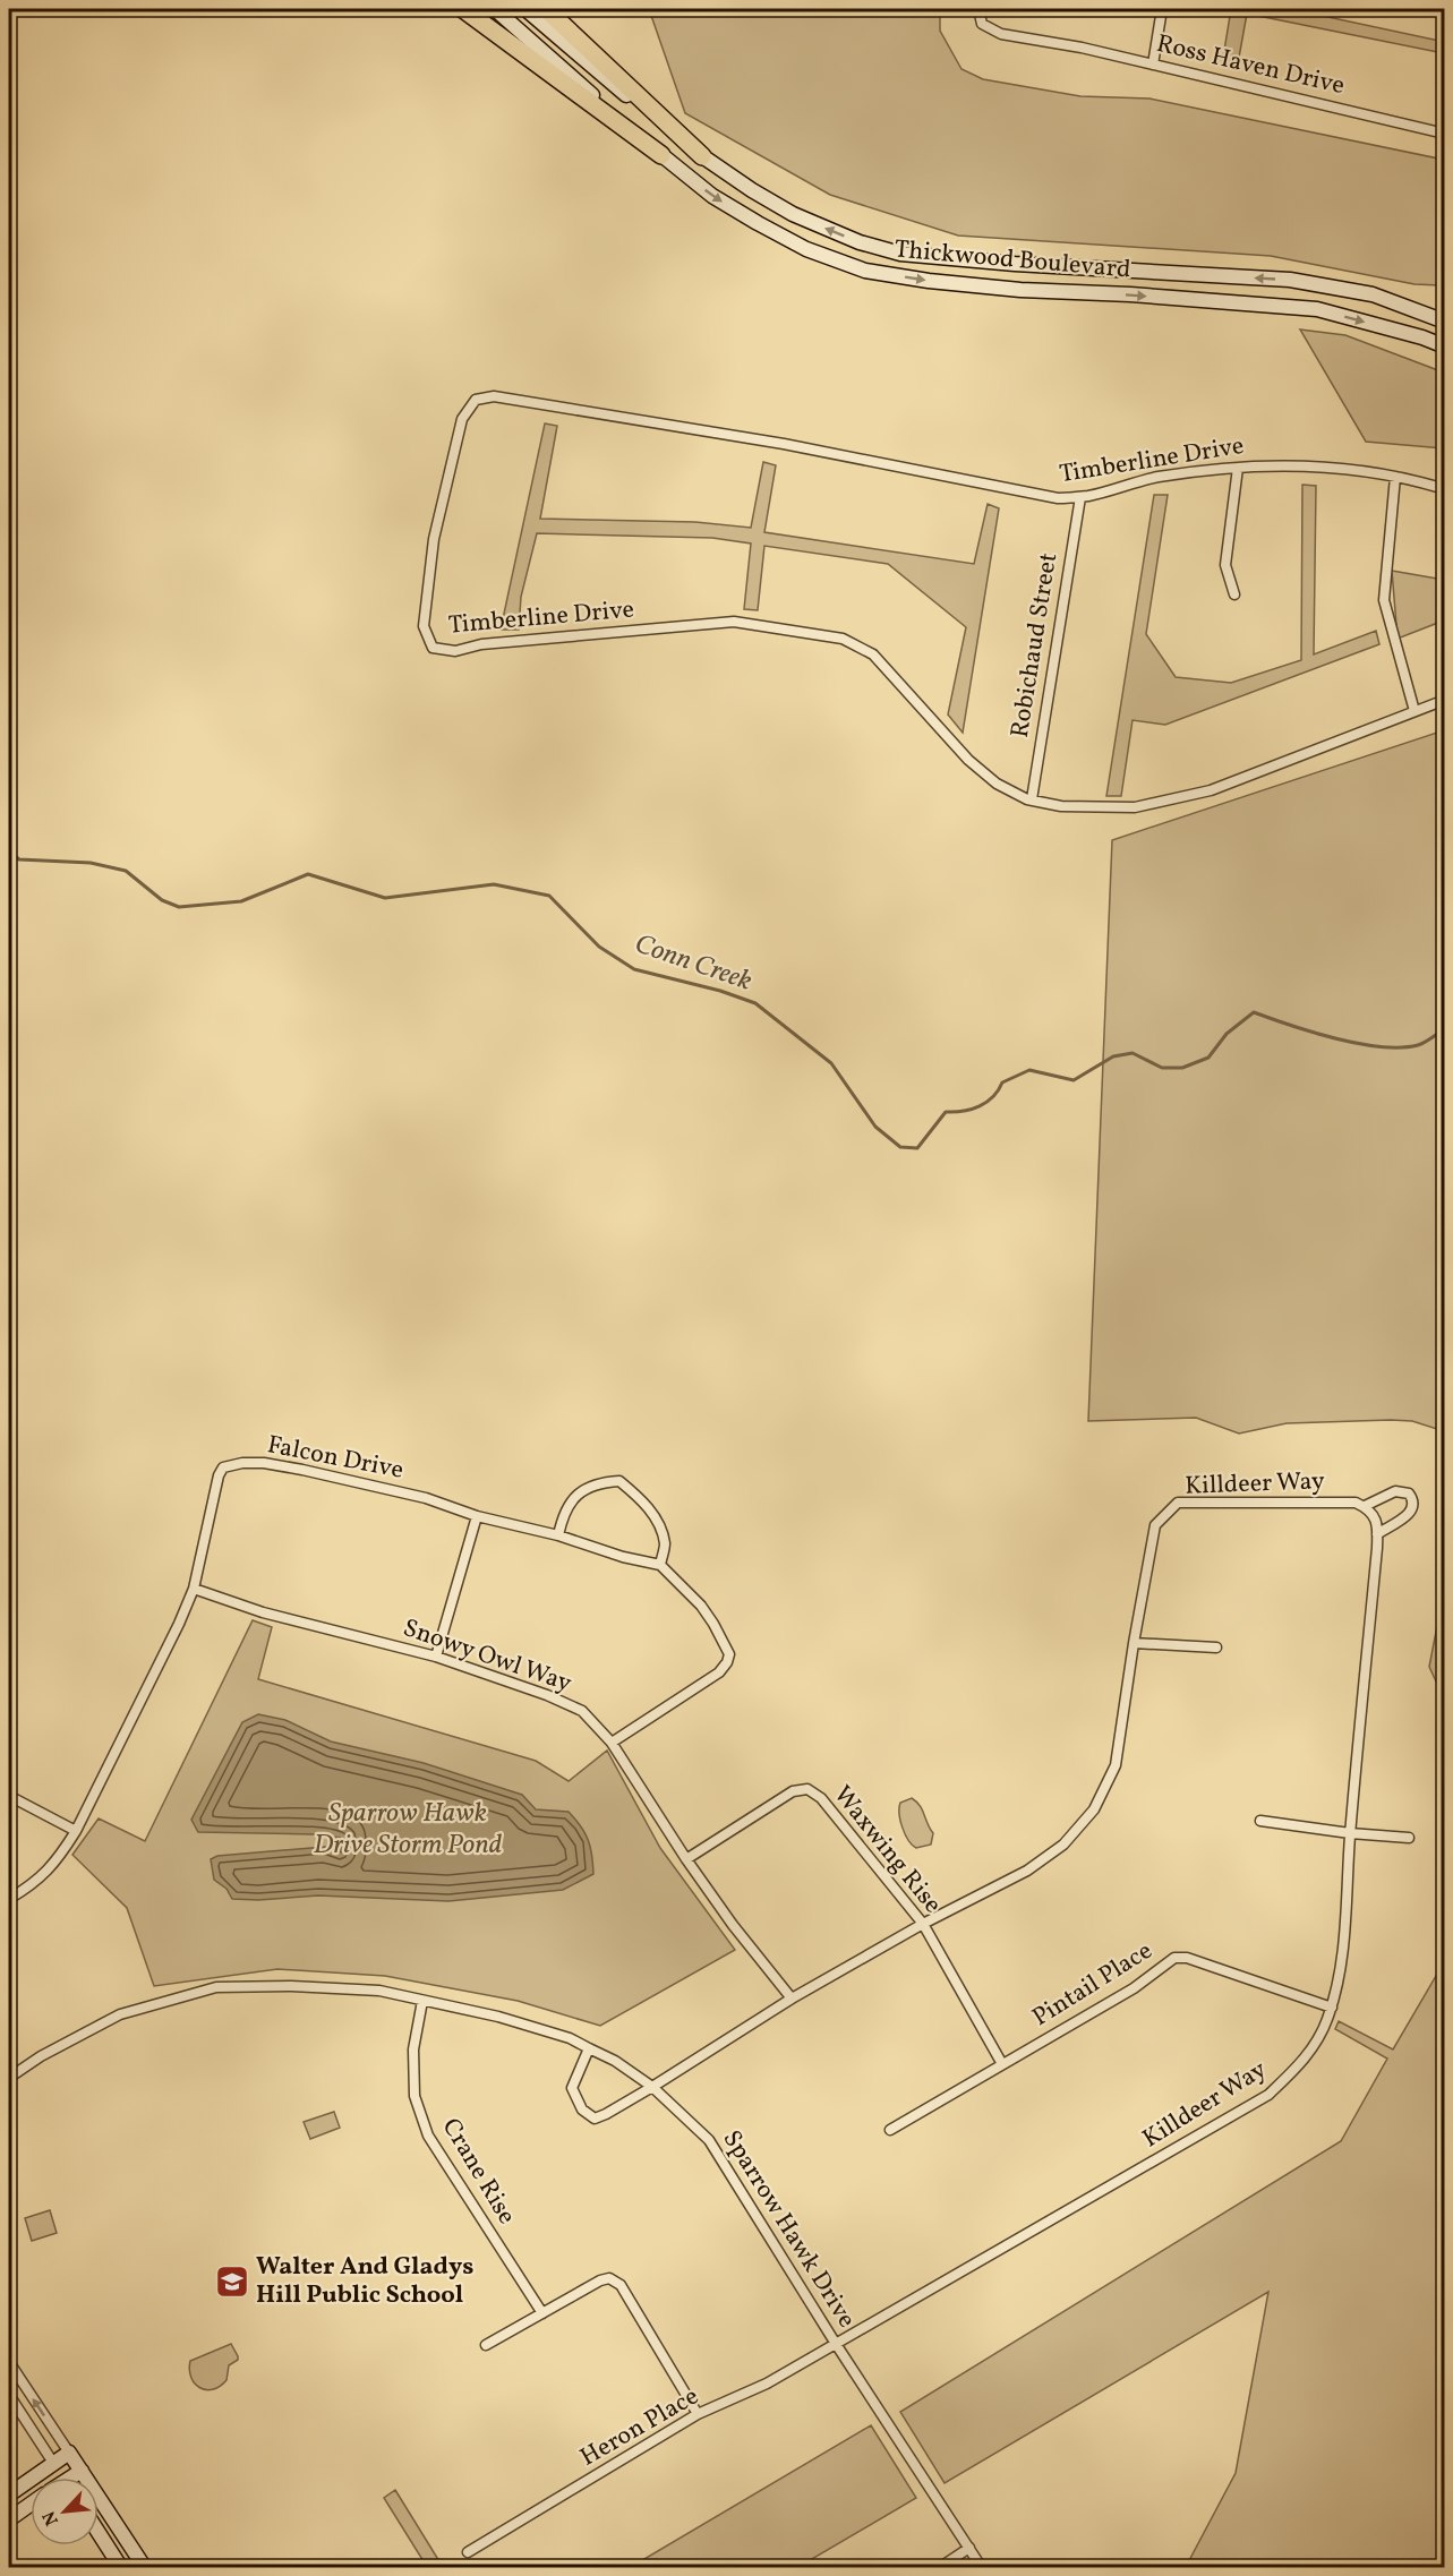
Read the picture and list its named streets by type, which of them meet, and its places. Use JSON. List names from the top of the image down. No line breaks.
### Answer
{"streets":{"main road":["Thickwood Boulevard"],"street":["Ross Haven Drive","Timberline Drive","Robichaud Street","Falcon Drive","Killdeer Way","Snowy Owl Way","Waxwing Rise","Pintail Place","Crane Rise","Sparrow Hawk Drive","Heron Place"]},"crossings":[["Timberline Drive","Robichaud Street"],["Falcon Drive","Snowy Owl Way"],["Killdeer Way","Snowy Owl Way"],["Killdeer Way","Waxwing Rise"],["Killdeer Way","Pintail Place"],["Killdeer Way","Sparrow Hawk Drive"],["Killdeer Way","Heron Place"],["Snowy Owl Way","Waxwing Rise"],["Waxwing Rise","Pintail Place"],["Crane Rise","Sparrow Hawk Drive"],["Sparrow Hawk Drive","Heron Place"]],"water":["Conn Creek","Sparrow Hawk Drive Storm Pond"],"places":{"school or university":["Walter And Gladys Hill Public School"]},"north":"bottom left"}
